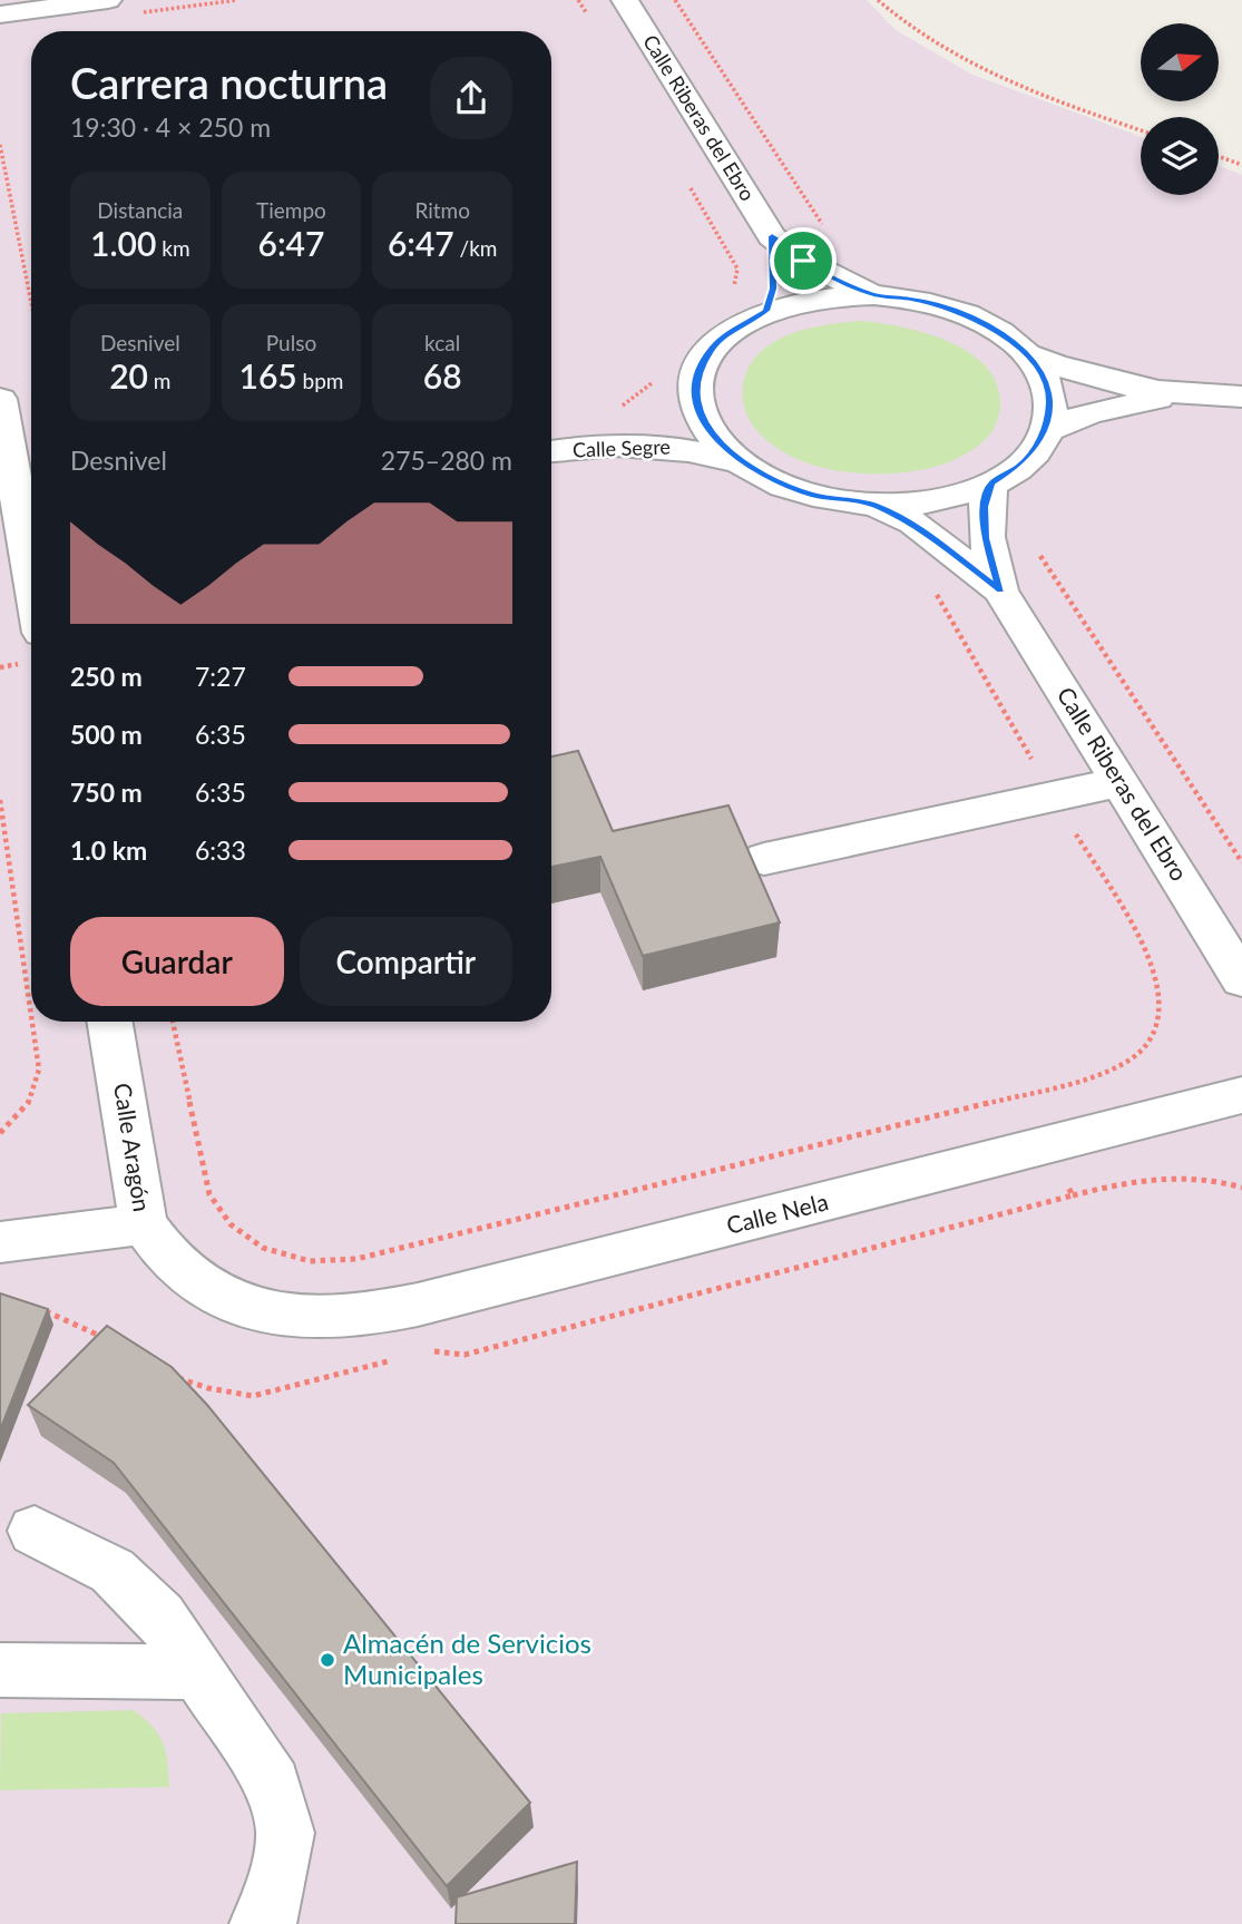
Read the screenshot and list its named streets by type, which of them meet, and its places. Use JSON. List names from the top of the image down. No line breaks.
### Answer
{"streets":{"street":["Calle Riberas del Ebro","Calle Segre","Calle Aragón","Calle Nela"]},"crossings":[["Calle Aragón","Calle Nela"]],"places":["Almacén de Servicios Municipales"],"north":"right","page":{"heading":["Carrera nocturna","19:30 · 4 × 250 m"],"stats":[["Distancia","1.00 km"],["Tiempo","6:47"],["Ritmo","6:47 /km"],["Desnivel","20 m"],["Pulso","165 bpm"],["kcal","68"]],"chart":["Desnivel","275–280 m"],"list":[{"name":"250 m","note":"7:27"},{"name":"500 m","note":"6:35"},{"name":"750 m","note":"6:35"},{"name":"1.0 km","note":"6:33"}],"buttons":["Guardar","Compartir"]}}
